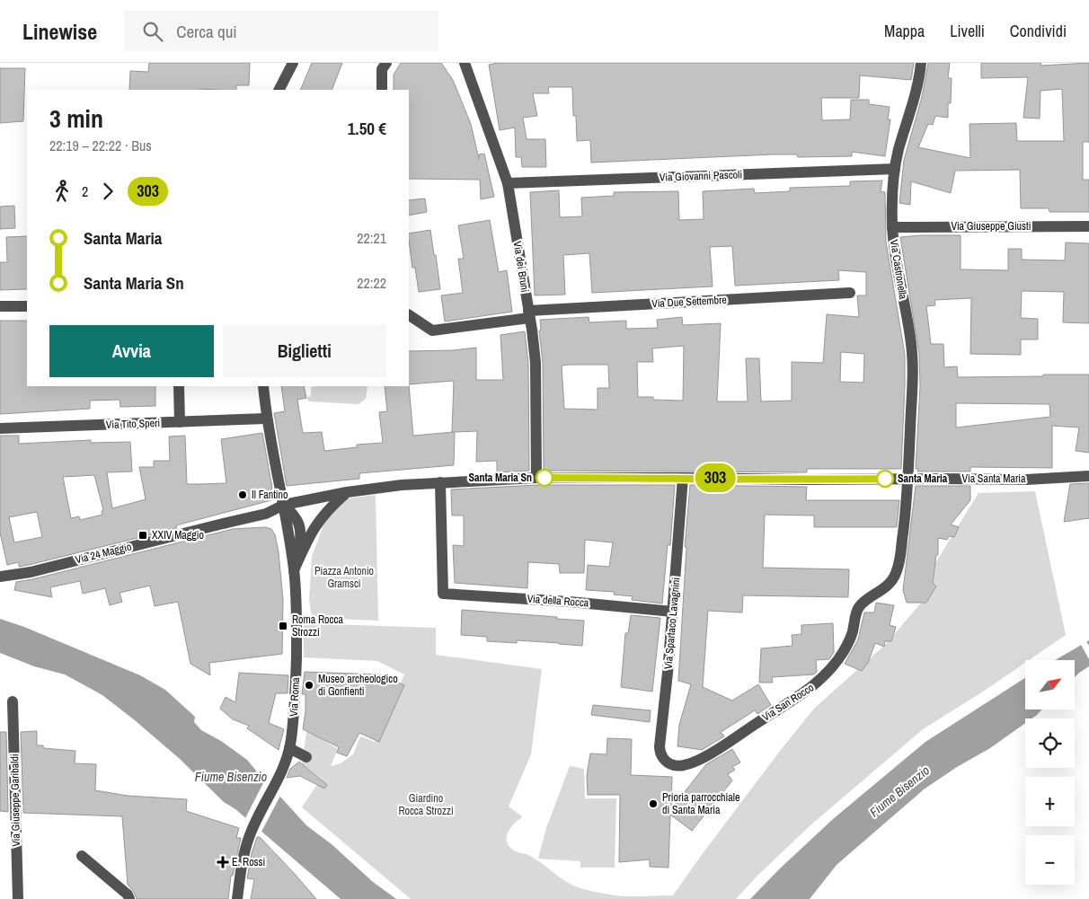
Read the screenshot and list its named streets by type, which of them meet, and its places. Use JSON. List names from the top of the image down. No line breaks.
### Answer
{"streets":{"street":["Via Giovanni Pascoli","Via Giuseppe Giusti","Via dei Bruni","Via Castronella","Via Due Settembre","Via Tito Speri","Via Santa Maria","Via 24 Maggio","Via della Rocca","Via Spartaco Lavagnini","Via Roma","Via San Rocco","Via Giuseppe Garibaldi"]},"crossings":[["Via Giovanni Pascoli","Via dei Bruni"],["Via Giovanni Pascoli","Via Castronella"],["Via Giuseppe Giusti","Via Castronella"],["Via dei Bruni","Via Due Settembre"],["Via dei Bruni","Via Santa Maria"],["Via Castronella","Via Santa Maria"],["Via Castronella","Via San Rocco"],["Via Santa Maria","Via della Rocca"],["Via Santa Maria","Via Spartaco Lavagnini"],["Via Santa Maria","Via San Rocco"],["Via della Rocca","Via Spartaco Lavagnini"],["Via Spartaco Lavagnini","Via San Rocco"]],"water":["Fiume Bisenzio"],"parks":["Piazza Antonio Gramsci","Giardino Rocca Strozzi"],"places":{"other":["Santa Maria Sn","Santa Maria","Il Fantino","Museo archeologico di Gonfienti","Prioria parrocchiale di Santa Maria"],"transit":["XXIV Maggio","Roma Rocca Strozzi"],"health":["E. Rossi"]},"lines":["bus line 303"],"north":"top right","page":{"header":"Linewise","search":"Cerca qui","nav":["Mappa","Livelli","Condividi"],"on_map":"303","heading":["3 min","22:19 – 22:22 · Bus","1.50 €"],"legs":["2","303"],"list":[{"name":"Santa Maria","value":"22:21"},{"name":"Santa Maria Sn","value":"22:22"}],"buttons":["Avvia","Biglietti"],"map_buttons":["+","−"]}}
